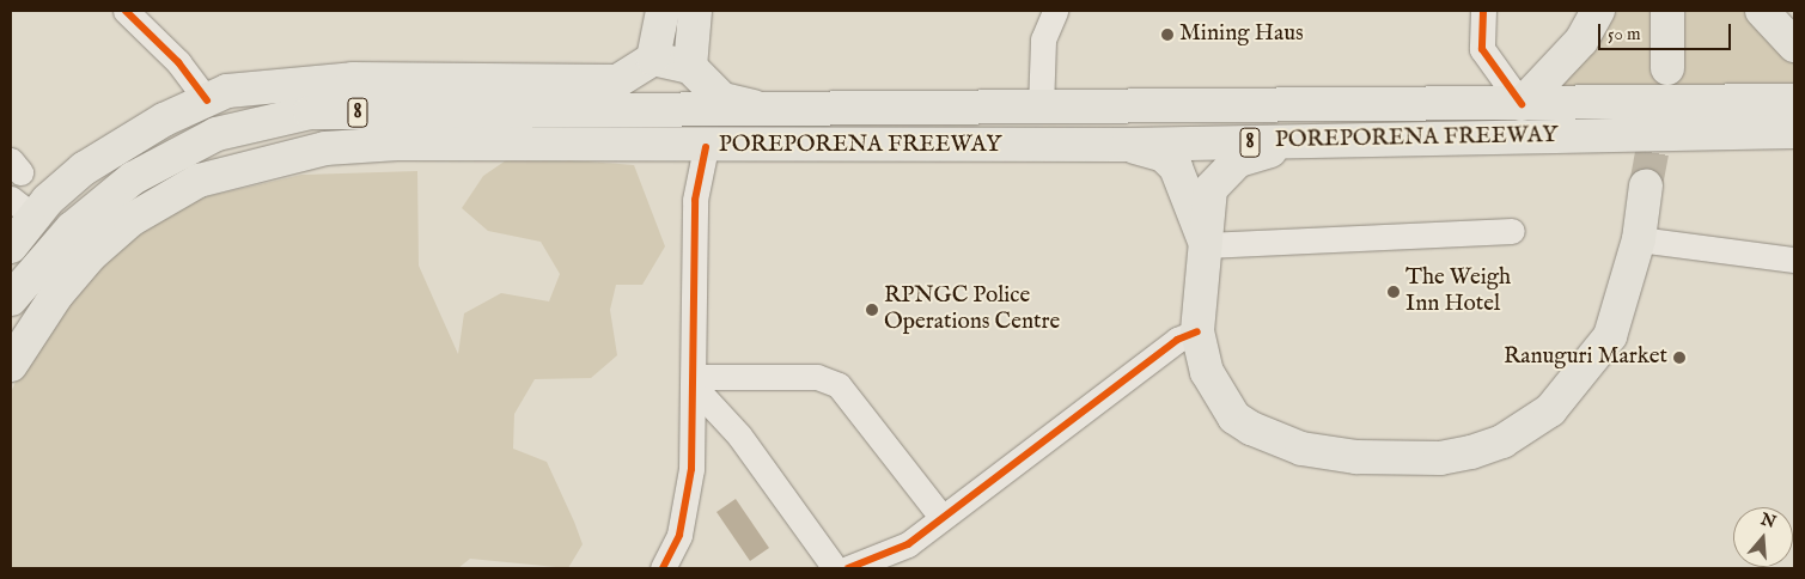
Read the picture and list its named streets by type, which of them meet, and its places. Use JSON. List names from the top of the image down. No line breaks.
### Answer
{"streets":{"main road":["8","POREPORENA FREEWAY"]},"places":["Mining Haus","The Weigh Inn Hotel","RPNGC Police Operations Centre","Ranuguri Market"],"scale_bar":"50 m","north":"top"}
